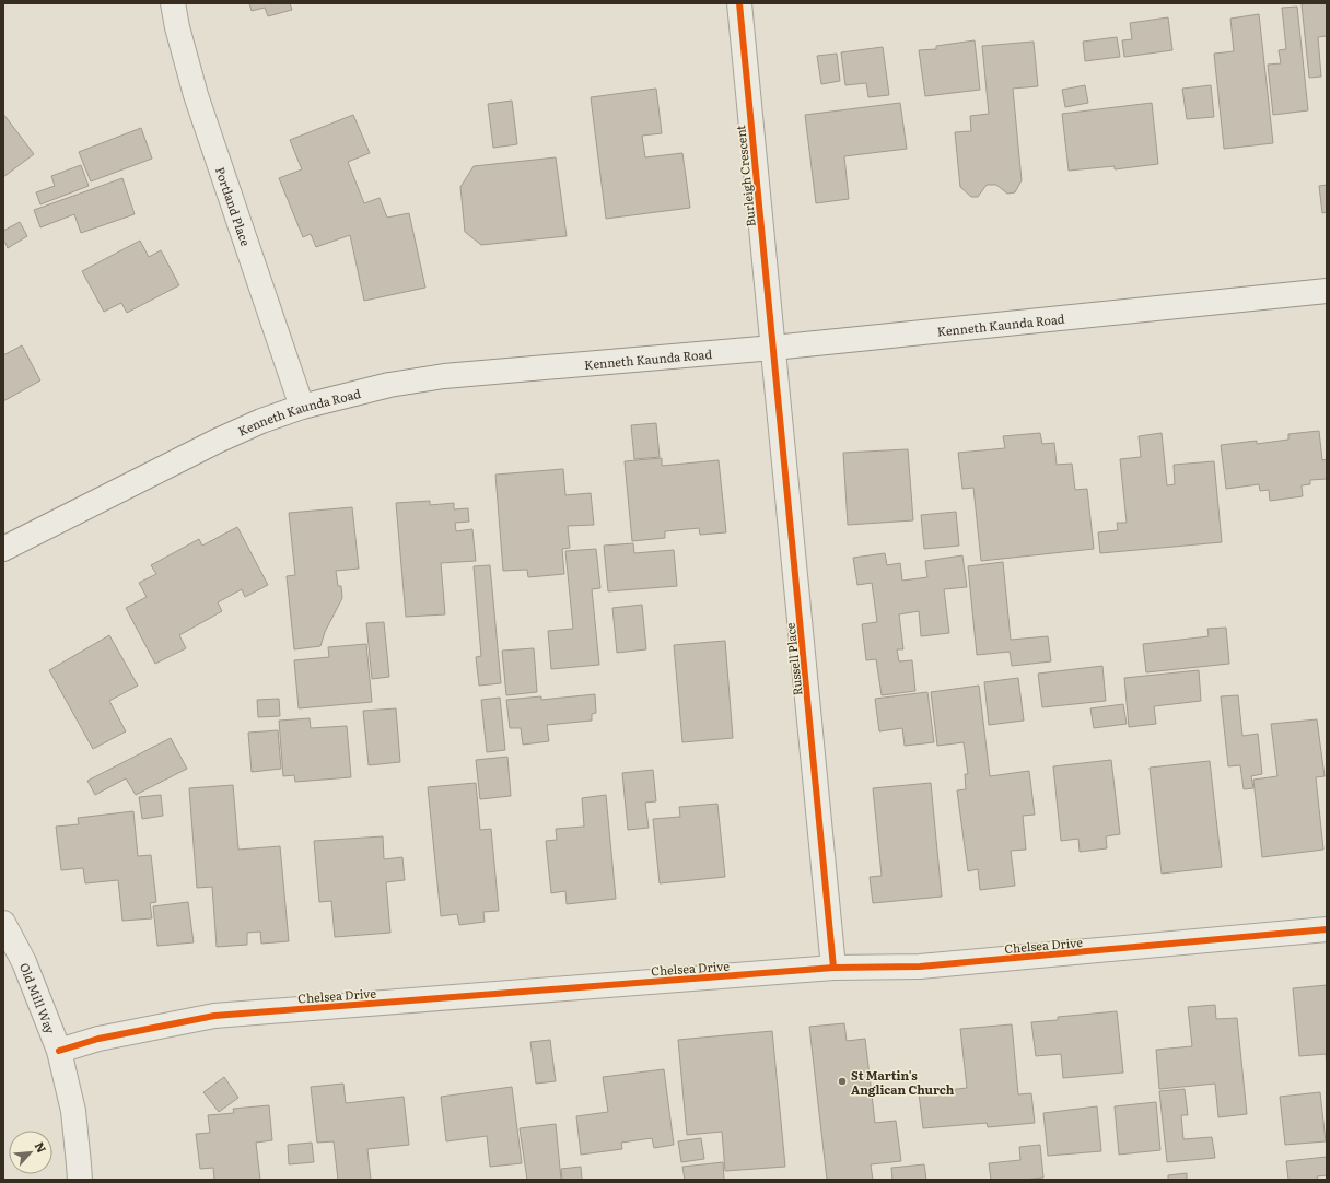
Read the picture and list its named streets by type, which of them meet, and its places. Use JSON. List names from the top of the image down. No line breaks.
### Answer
{"streets":{"street":["Burleigh Crescent","Portland Place","Kenneth Kaunda Road","Russell Place","Chelsea Drive","Old Mill Way"]},"crossings":[["Burleigh Crescent","Kenneth Kaunda Road"],["Burleigh Crescent","Russell Place"],["Portland Place","Kenneth Kaunda Road"],["Kenneth Kaunda Road","Russell Place"],["Russell Place","Chelsea Drive"],["Chelsea Drive","Old Mill Way"]],"places":["St Martin's Anglican Church"],"north":"top right"}
